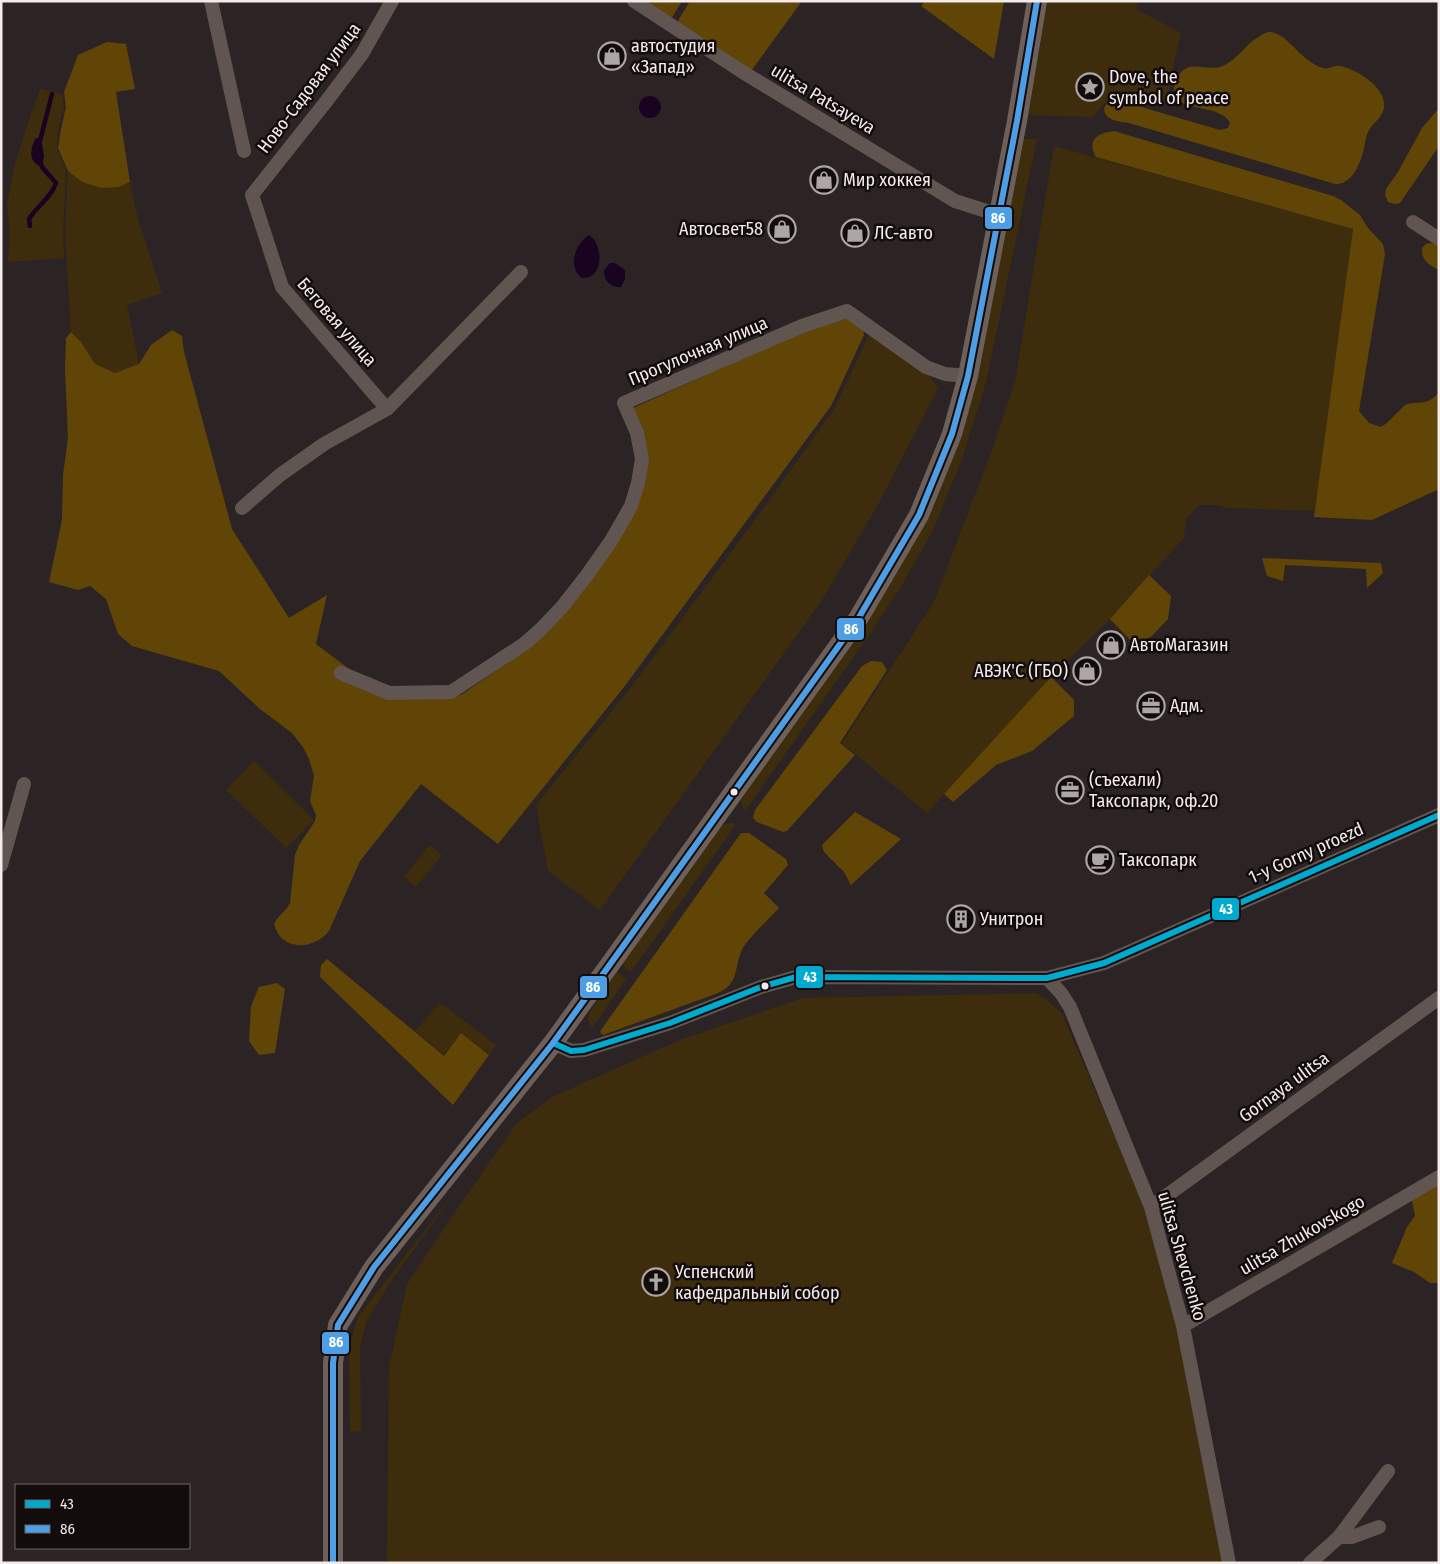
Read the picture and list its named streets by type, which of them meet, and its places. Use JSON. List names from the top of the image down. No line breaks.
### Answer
{"streets":{"street":["Ново-Садовая улица","ulitsa Patsayeva","Беговая улица","Прогулочная улица","1-y Gorny proezd","Gornaya ulitsa","ulitsa Zhukovskogo","ulitsa Shevchenko"]},"crossings":[["Ново-Садовая улица","Беговая улица"],["1-y Gorny proezd","ulitsa Shevchenko"],["Gornaya ulitsa","ulitsa Shevchenko"],["ulitsa Zhukovskogo","ulitsa Shevchenko"]],"places":{"shop":["автостудия «Запад»","Мир хоккея","Автосвет58","ЛС-авто","АвтоМагазин","АВЭК'С (ГБО)"],"place":["Dove, the symbol of peace"],"office":["Адм.","(съехали) Таксопарк, оф.20"],"cafe":["Таксопарк"],"building":["Унитрон"],"church":["Успенский кафедральный собор"]},"lines":["transit line 86","transit line 43"],"legend":["43","86"]}
